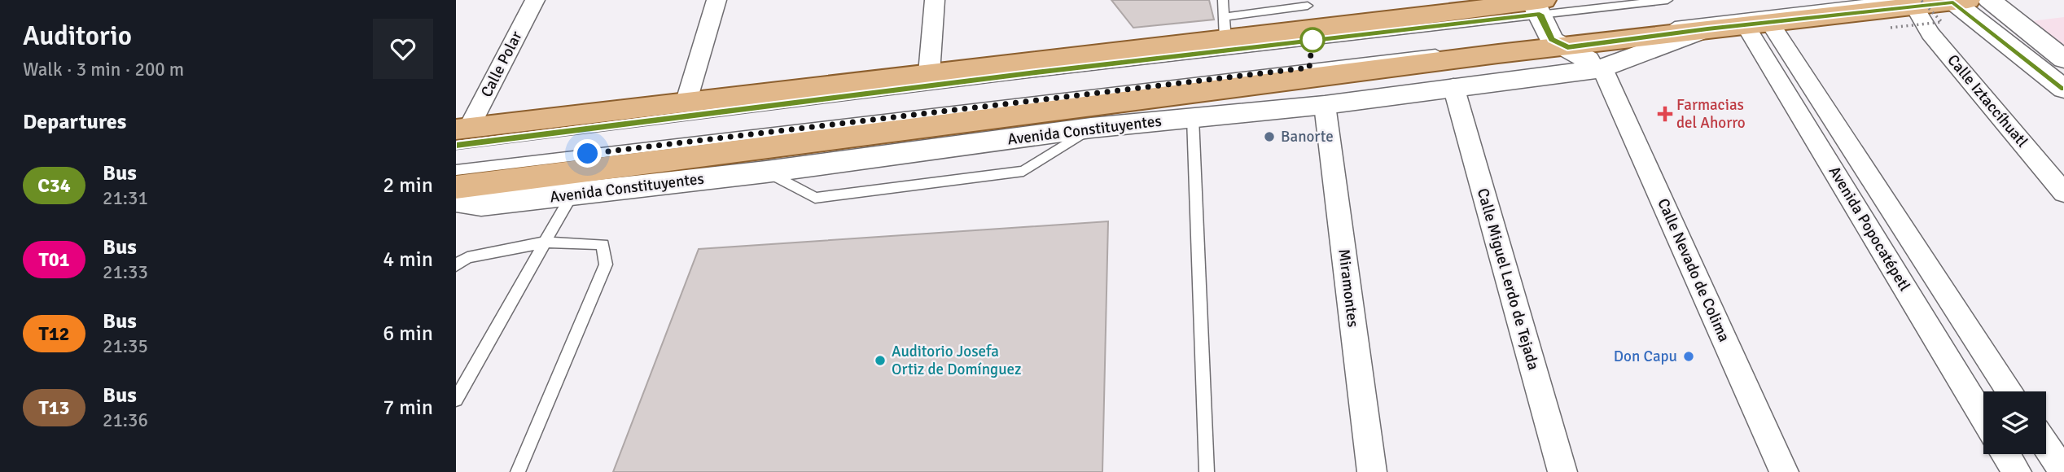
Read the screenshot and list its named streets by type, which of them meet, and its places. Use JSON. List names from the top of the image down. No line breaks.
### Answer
{"streets":{"main road":["Avenida Constituyentes"],"street":["Calle Polar","Calle Iztaccíhuatl","Avenida Popocatépetl","Calle Nevado de Colima","Calle Miguel Lerdo de Tejada","Miramontes"]},"crossings":[["Calle Iztaccíhuatl","Avenida Constituyentes"],["Avenida Constituyentes","Avenida Popocatépetl"],["Avenida Constituyentes","Calle Nevado de Colima"],["Avenida Constituyentes","Calle Miguel Lerdo de Tejada"],["Avenida Constituyentes","Miramontes"]],"places":{"health":["Farmacias del Ahorro"],"other":["Banorte","Don Capu","Auditorio Josefa Ortiz de Domínguez"]},"lines":["bus line C34"],"page":{"heading":[["Auditorio","Walk · 3 min · 200 m"],"Departures"],"list":[{"mark":"C34","name":"Bus","note":"21:31","value":"2 min"},{"mark":"T01","name":"Bus","note":"21:33","value":"4 min"},{"mark":"T12","name":"Bus","note":"21:35","value":"6 min"},{"mark":"T13","name":"Bus","note":"21:36","value":"7 min"}]}}
